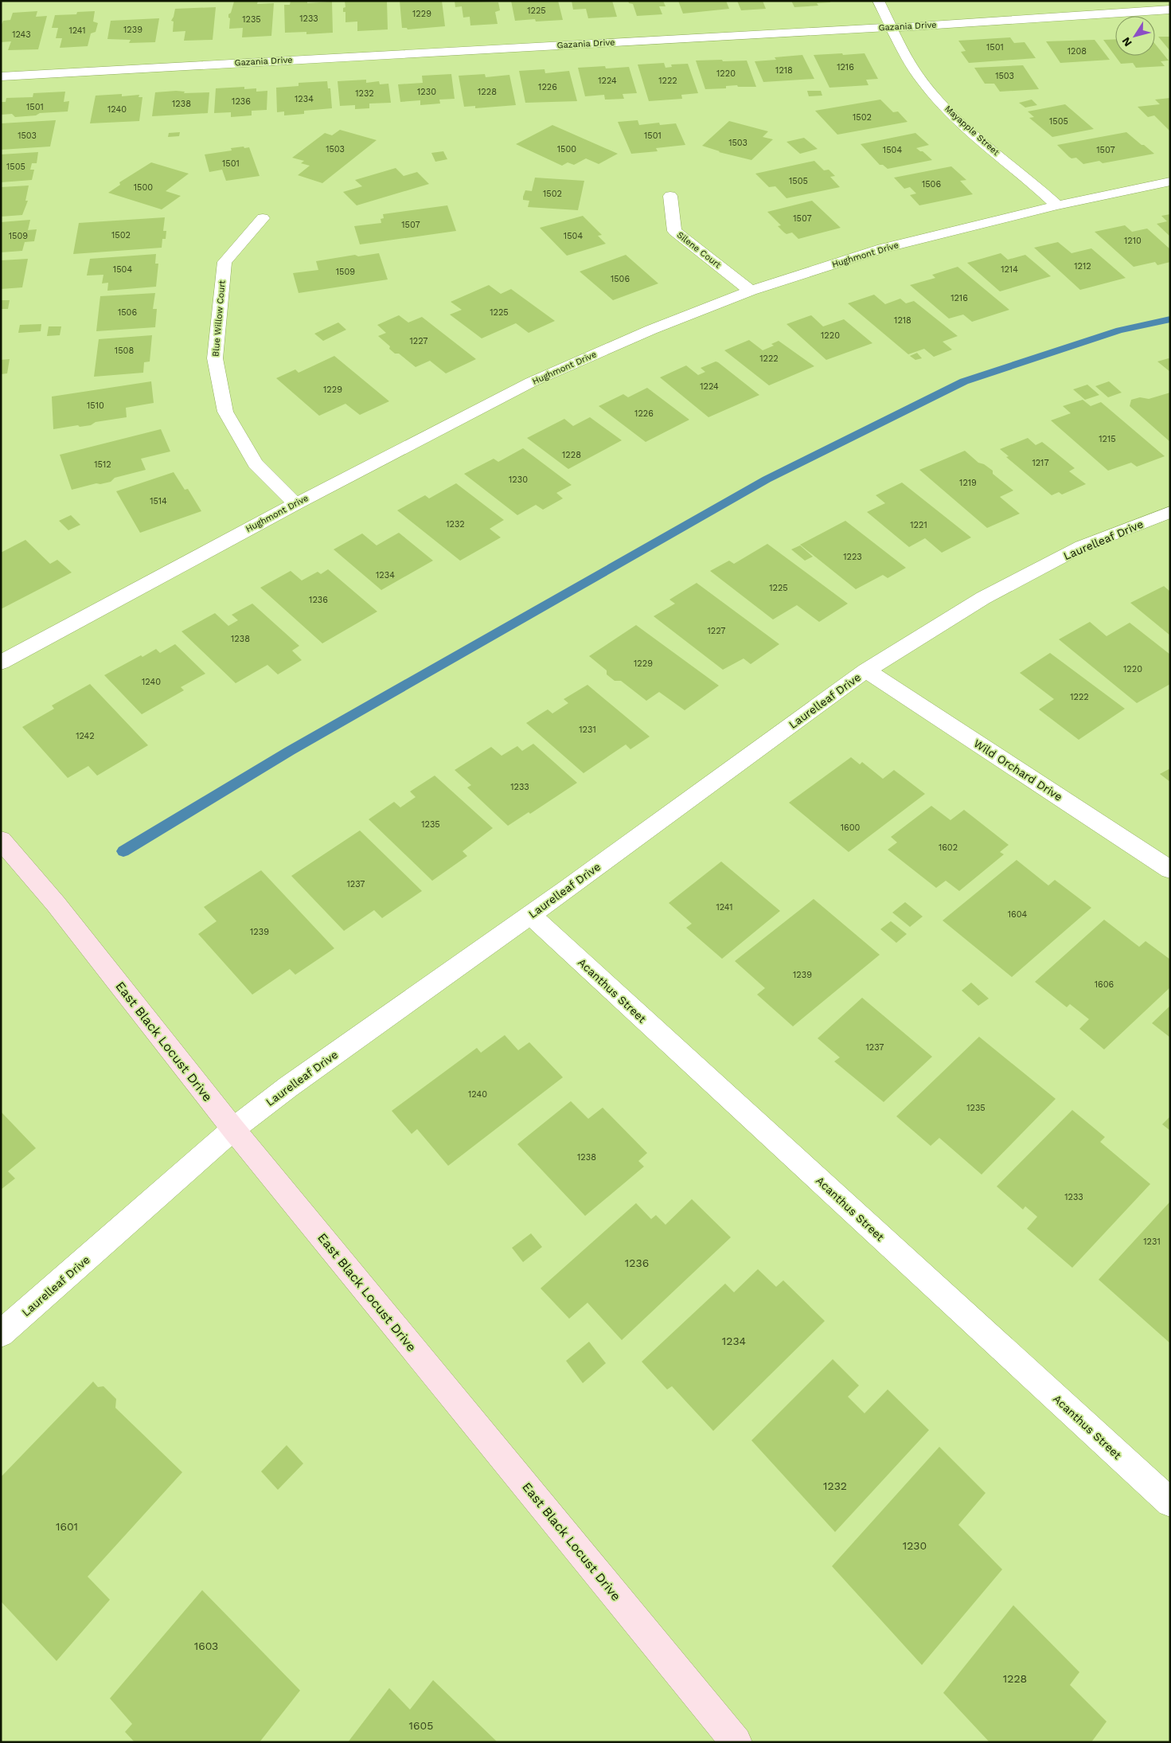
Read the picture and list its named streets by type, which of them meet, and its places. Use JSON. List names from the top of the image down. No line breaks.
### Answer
{"streets":{"street":["Gazania Drive","Mayapple Street","Silene Court","Hughmont Drive","Blue Willow Court","Laurelleaf Drive","Wild Orchard Drive","Acanthus Street","East Black Locust Drive"]},"crossings":[["Gazania Drive","Mayapple Street"],["Mayapple Street","Hughmont Drive"],["Silene Court","Hughmont Drive"],["Hughmont Drive","Blue Willow Court"],["Laurelleaf Drive","Wild Orchard Drive"],["Laurelleaf Drive","Acanthus Street"],["Laurelleaf Drive","East Black Locust Drive"]],"house_numbers":["1225","1229","1233","1235","1239","1241","1243","1501","1208","1216","1218","1220","1503","1224","1222","1226","1230","1228","1232","1234","1236","1238","1501","1240","1502","1505","1503","1501","1503","1503","1500","1504","1507","1501","1505","1505","1506","1500","1502","1507","1507","1502","1509","1504","1210","1212","1504","1214","1509","1506","1216","1506","1225","1218","1220","1227","1508","1222","1224","1229","1510","1226","1215","1228","1217","1512","1230","1219","1514","1232","1221","1223","1234","1225","1236","1227","1238","1229","1220","1240","1222","1231","1242","1233","1235","1600","1602","1237","1241","1604","1239","1239","1606","1237","1240","1235","1238","1233","1231","1236","1234","1232","1601","1230","1603","1228","1605"],"north":"bottom left"}
